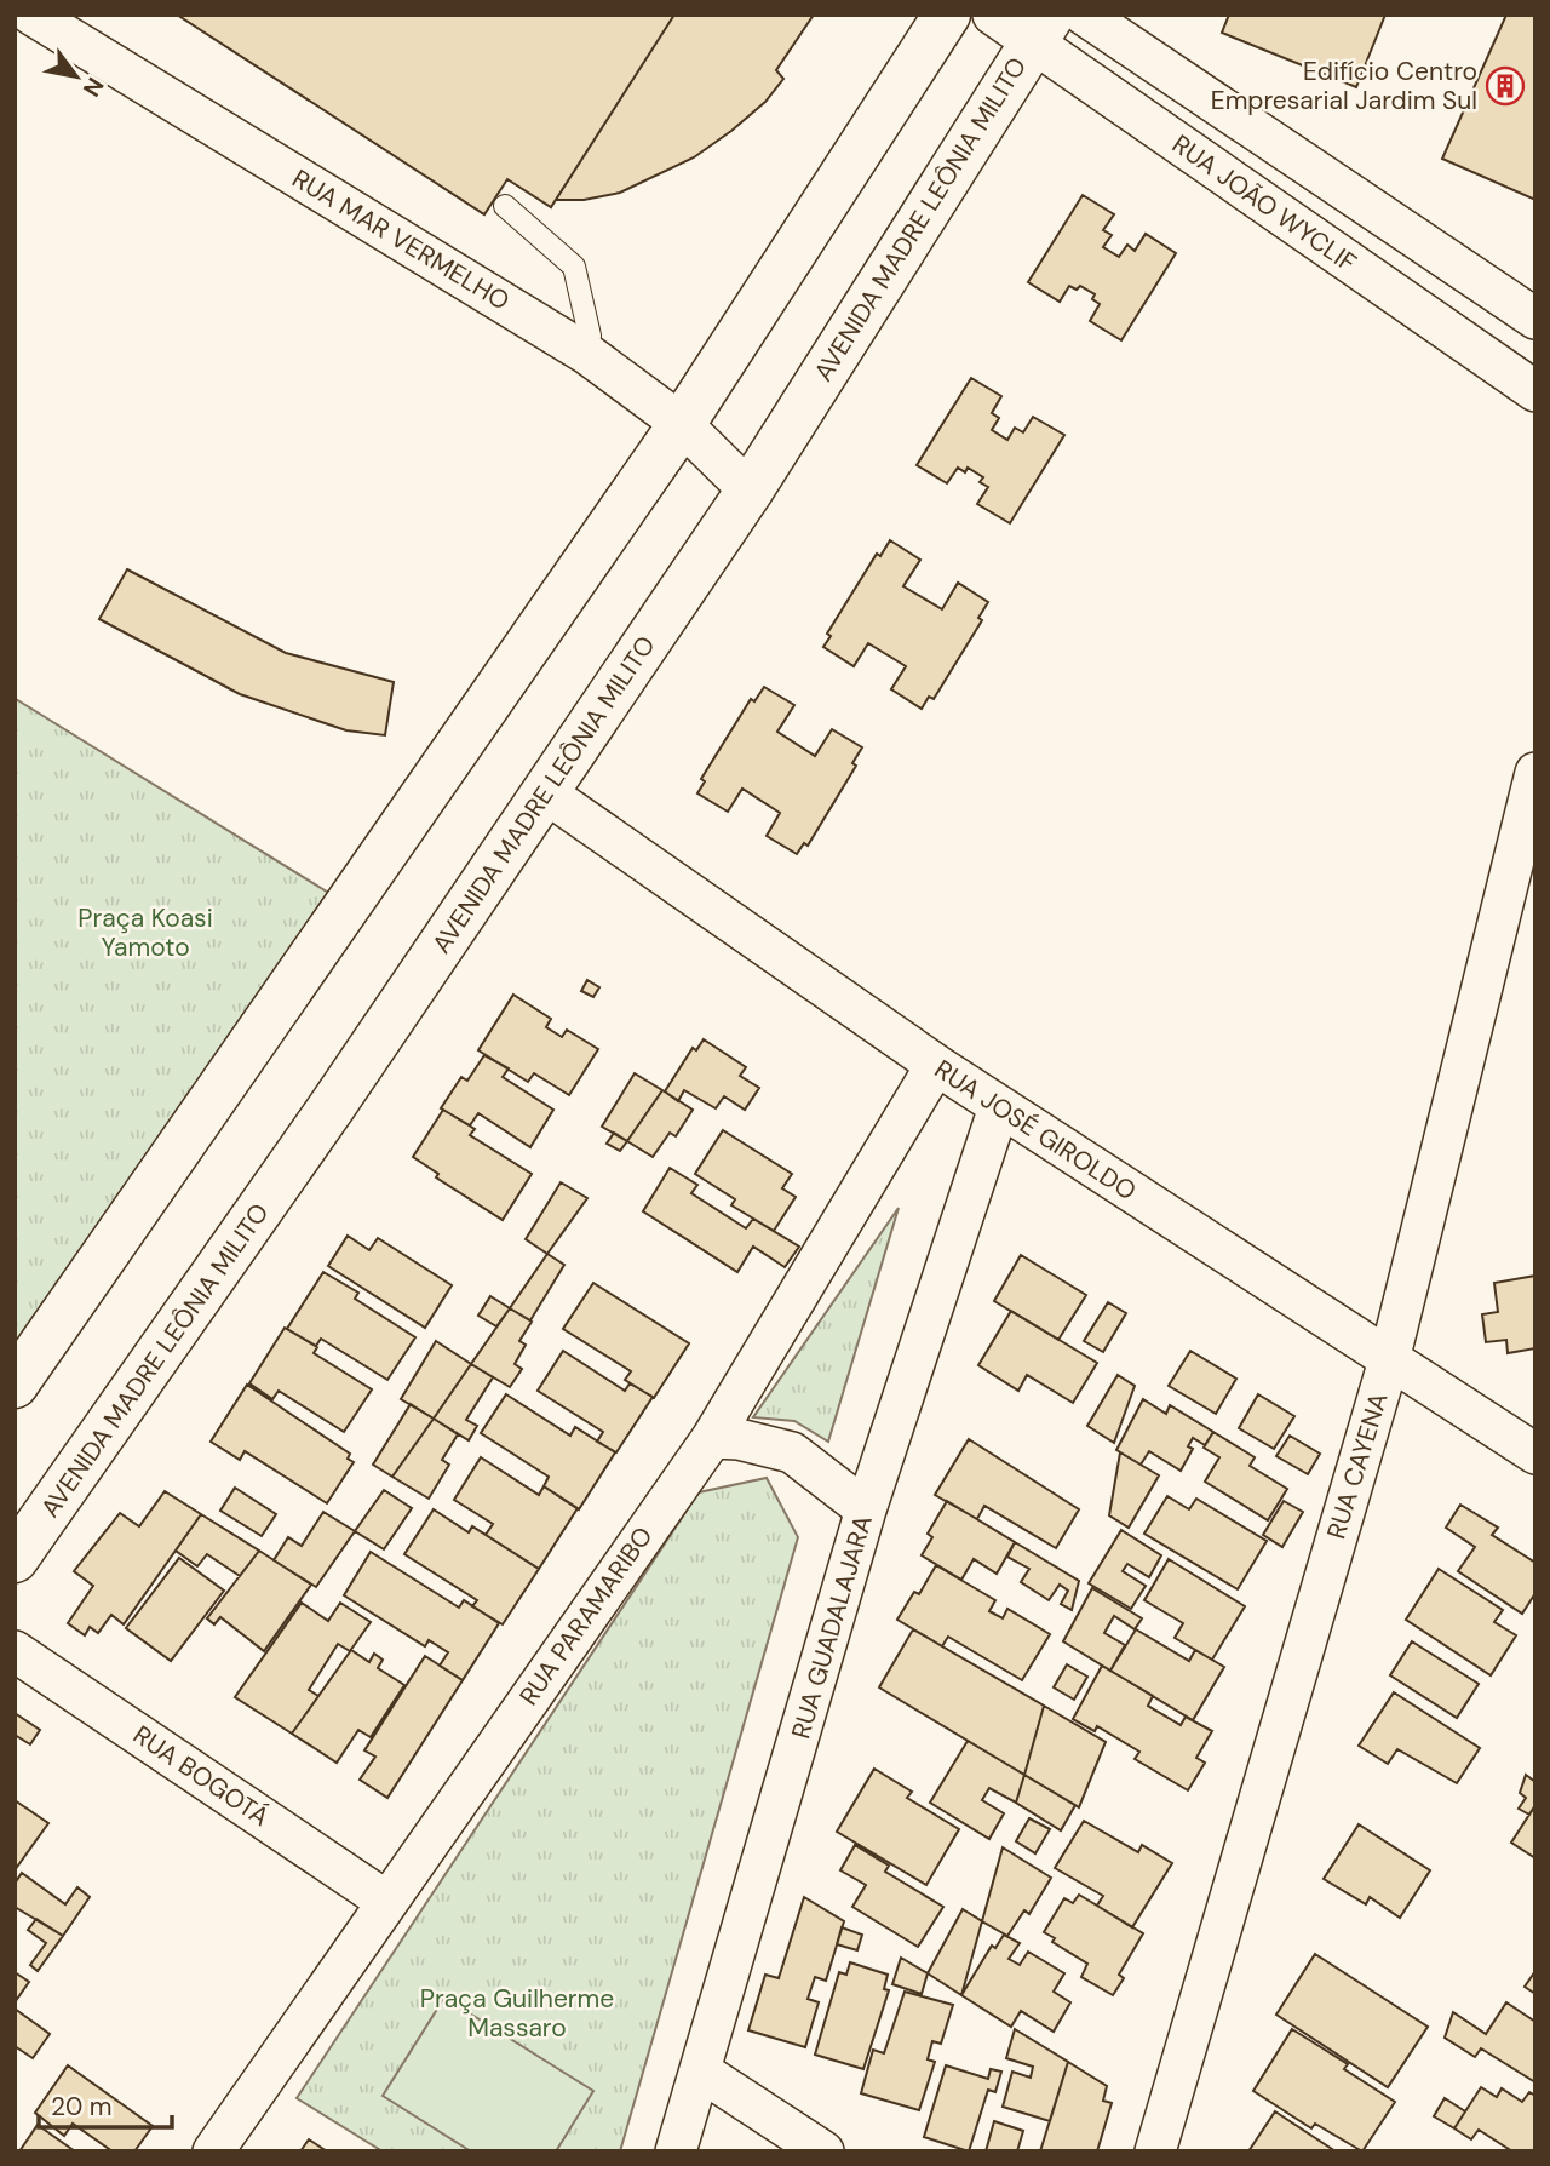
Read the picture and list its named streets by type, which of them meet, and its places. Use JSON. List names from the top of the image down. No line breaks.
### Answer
{"streets":{"main road":["AVENIDA MADRE LEÔNIA MILITO"],"street":["RUA JOÃO WYCLIF","RUA MAR VERMELHO","RUA JOSÉ GIROLDO","RUA CAYENA","RUA PARAMARIBO","RUA GUADALAJARA","RUA BOGOTÁ"]},"crossings":[["RUA JOÃO WYCLIF","AVENIDA MADRE LEÔNIA MILITO"],["AVENIDA MADRE LEÔNIA MILITO","RUA MAR VERMELHO"],["AVENIDA MADRE LEÔNIA MILITO","RUA JOSÉ GIROLDO"],["RUA JOSÉ GIROLDO","RUA CAYENA"],["RUA JOSÉ GIROLDO","RUA PARAMARIBO"],["RUA JOSÉ GIROLDO","RUA GUADALAJARA"],["RUA PARAMARIBO","RUA BOGOTÁ"]],"parks":["Praça Koasi Yamoto","Praça Guilherme Massaro"],"places":{"building":["Edifício Centro Empresarial Jardim Sul"]},"scale_bar":"20 m","north":"bottom right"}
